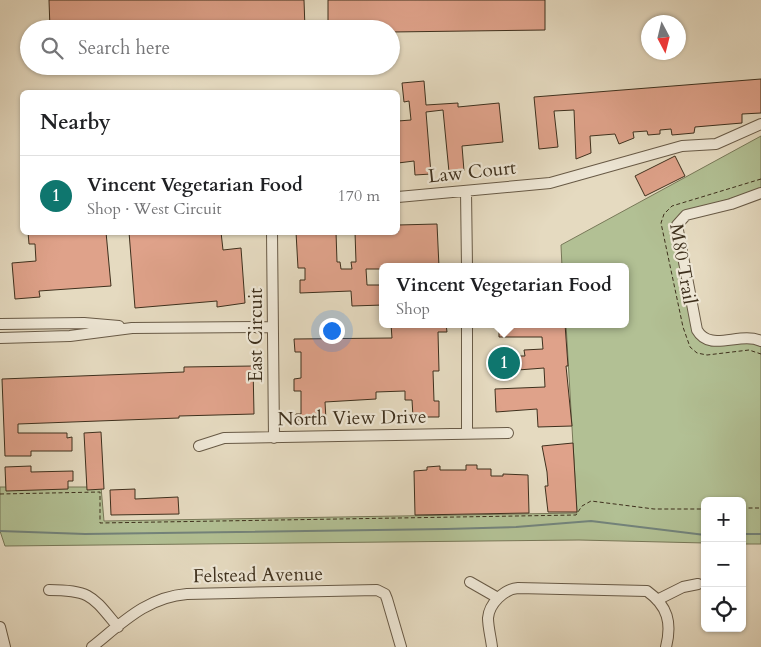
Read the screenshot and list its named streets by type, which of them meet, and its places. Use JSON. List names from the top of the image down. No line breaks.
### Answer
{"streets":{"street":["Law Court","East Circuit","North View Drive","Felstead Avenue"],"path":["M80 Trail"]},"crossings":[["East Circuit","North View Drive"]],"north":"bottom","page":{"search":"Search here","heading":"Nearby","list":[{"mark":"1","name":"Vincent Vegetarian Food","note":"Shop · West Circuit","value":"170 m"}],"popup":["Vincent Vegetarian Food","Shop"],"pins":"1","map_buttons":["+","−"]}}
